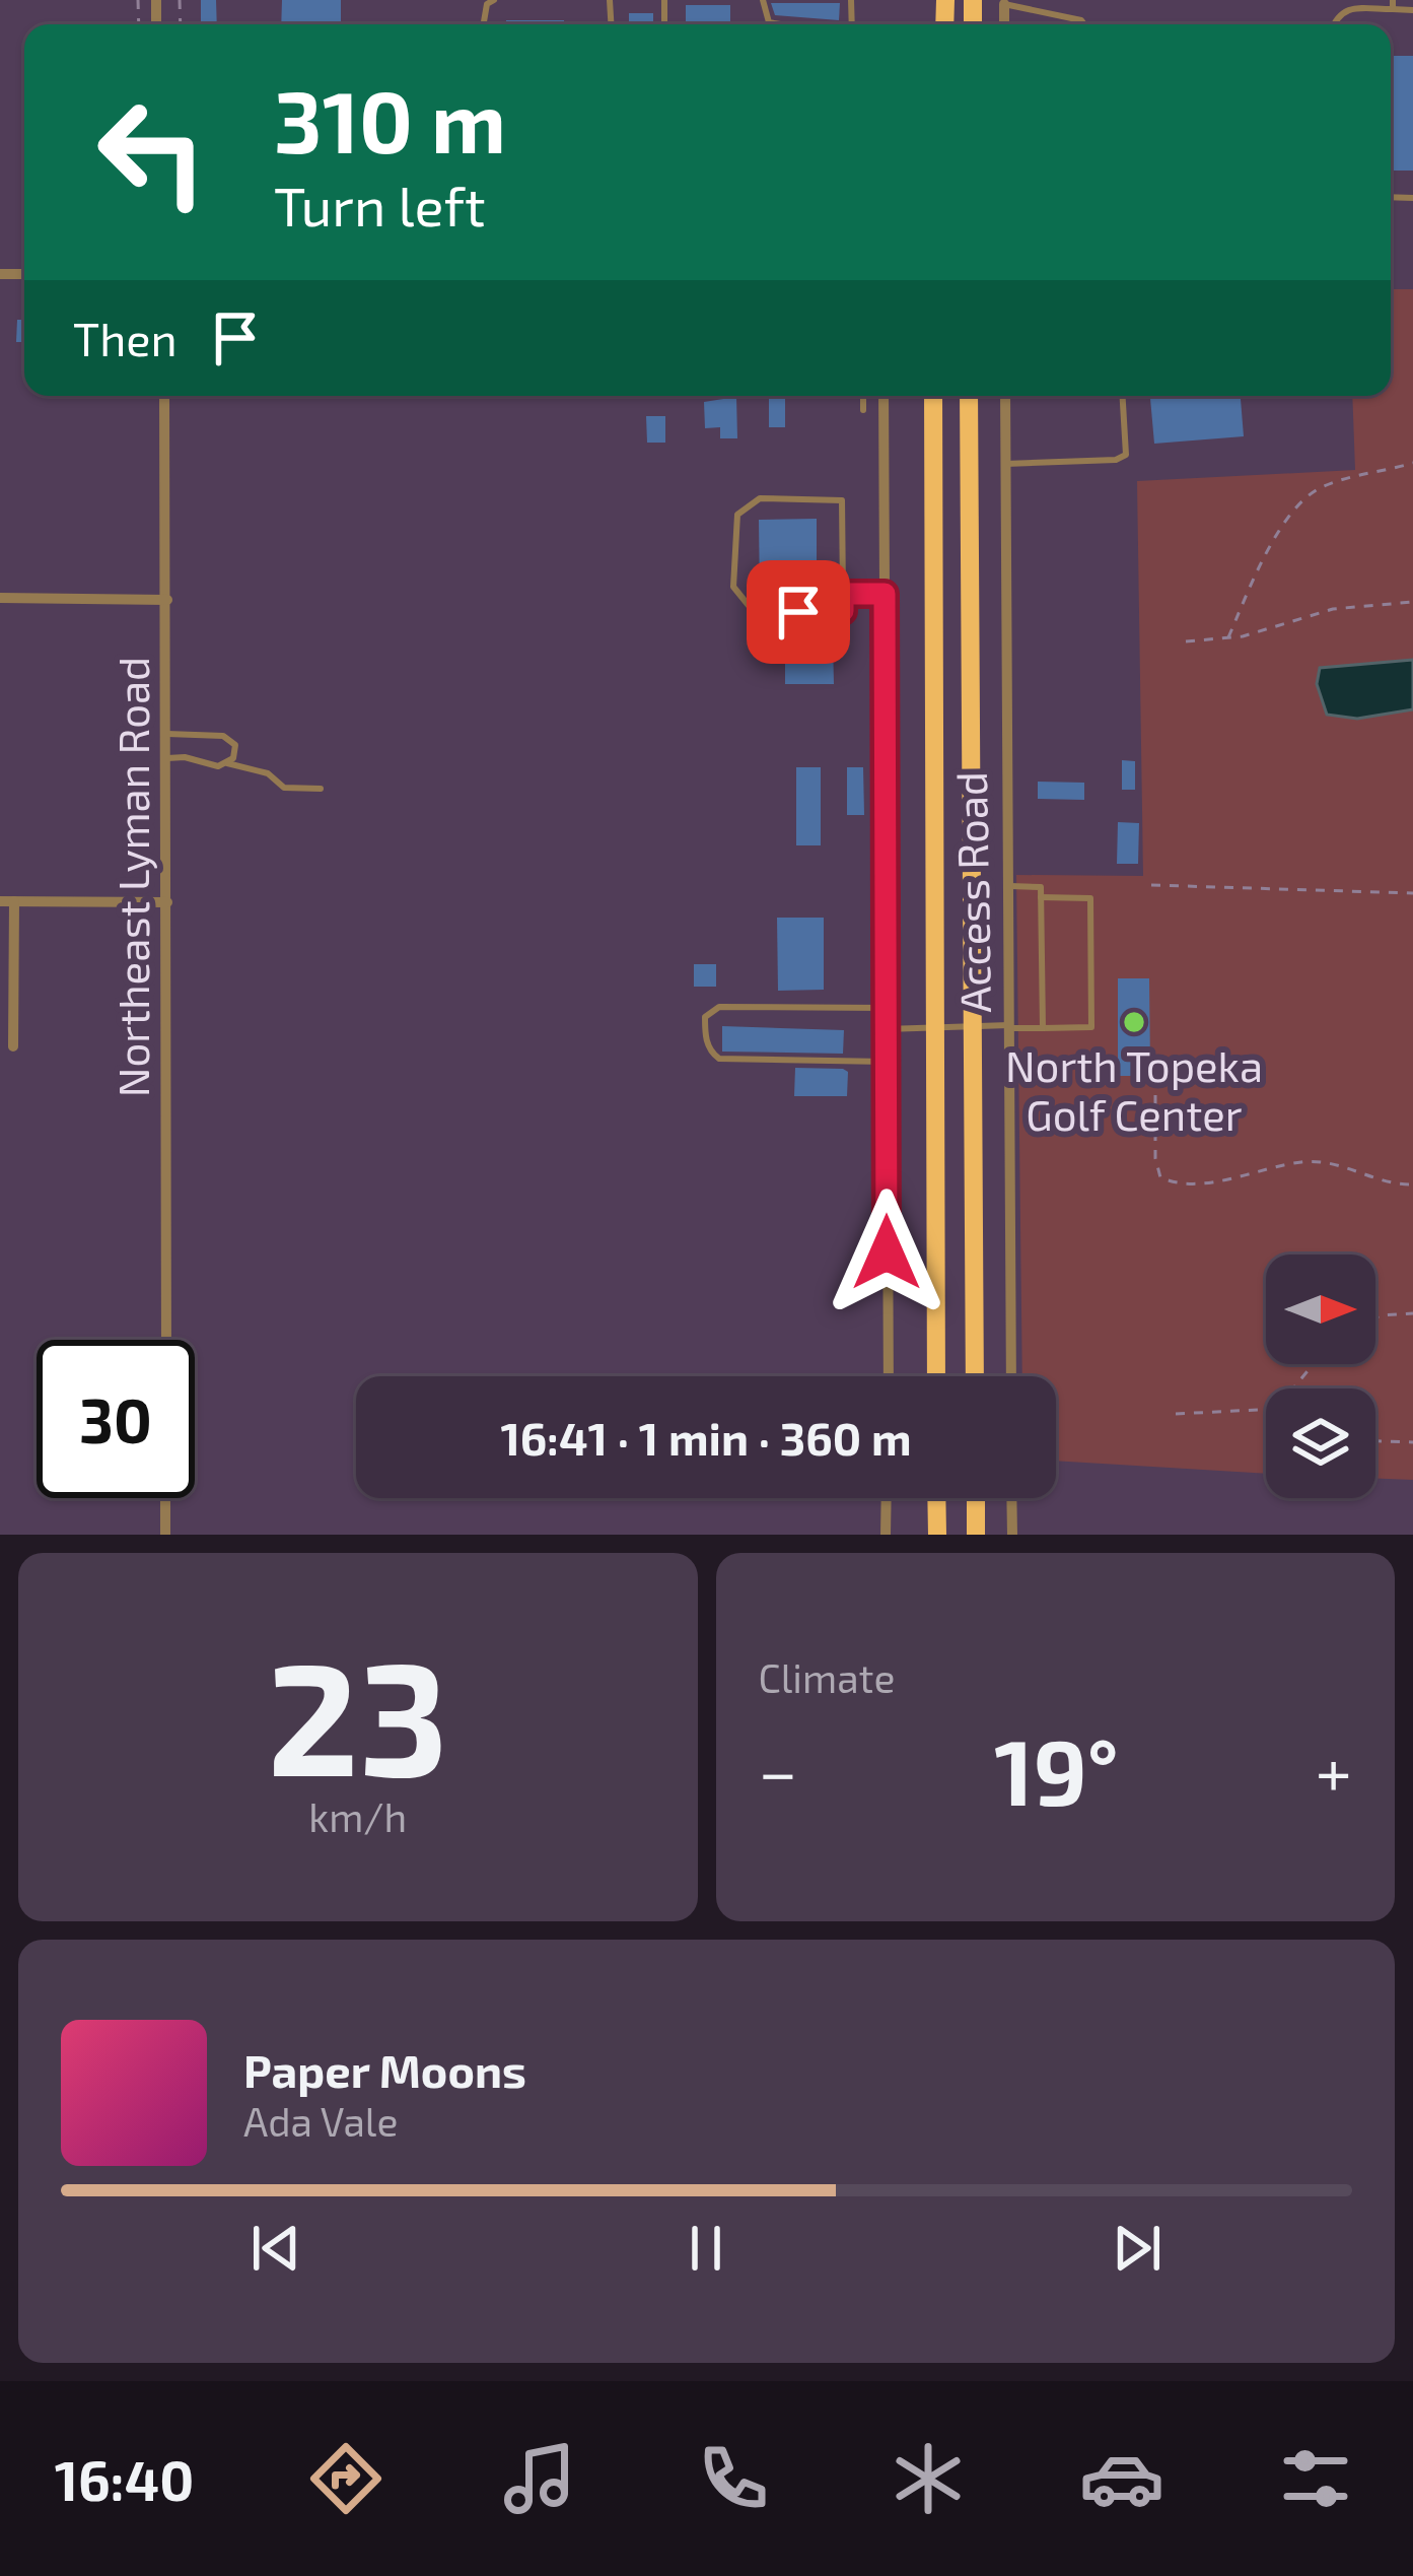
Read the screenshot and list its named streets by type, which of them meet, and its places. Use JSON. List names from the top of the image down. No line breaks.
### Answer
{"streets":{"street":["Northeast Lyman Road","Access Road"]},"places":["North Topeka Golf Center"],"north":"right","page":{"turn":["310 m","Turn left"],"then":"Then","limit":"30","trip":"16:41 · 1 min · 360 m","tile":[["23","km/h"],"Climate"],"heat":["−","19°","+"],"song":["Paper Moons","Ada Vale"],"tabs":"16:40"}}
